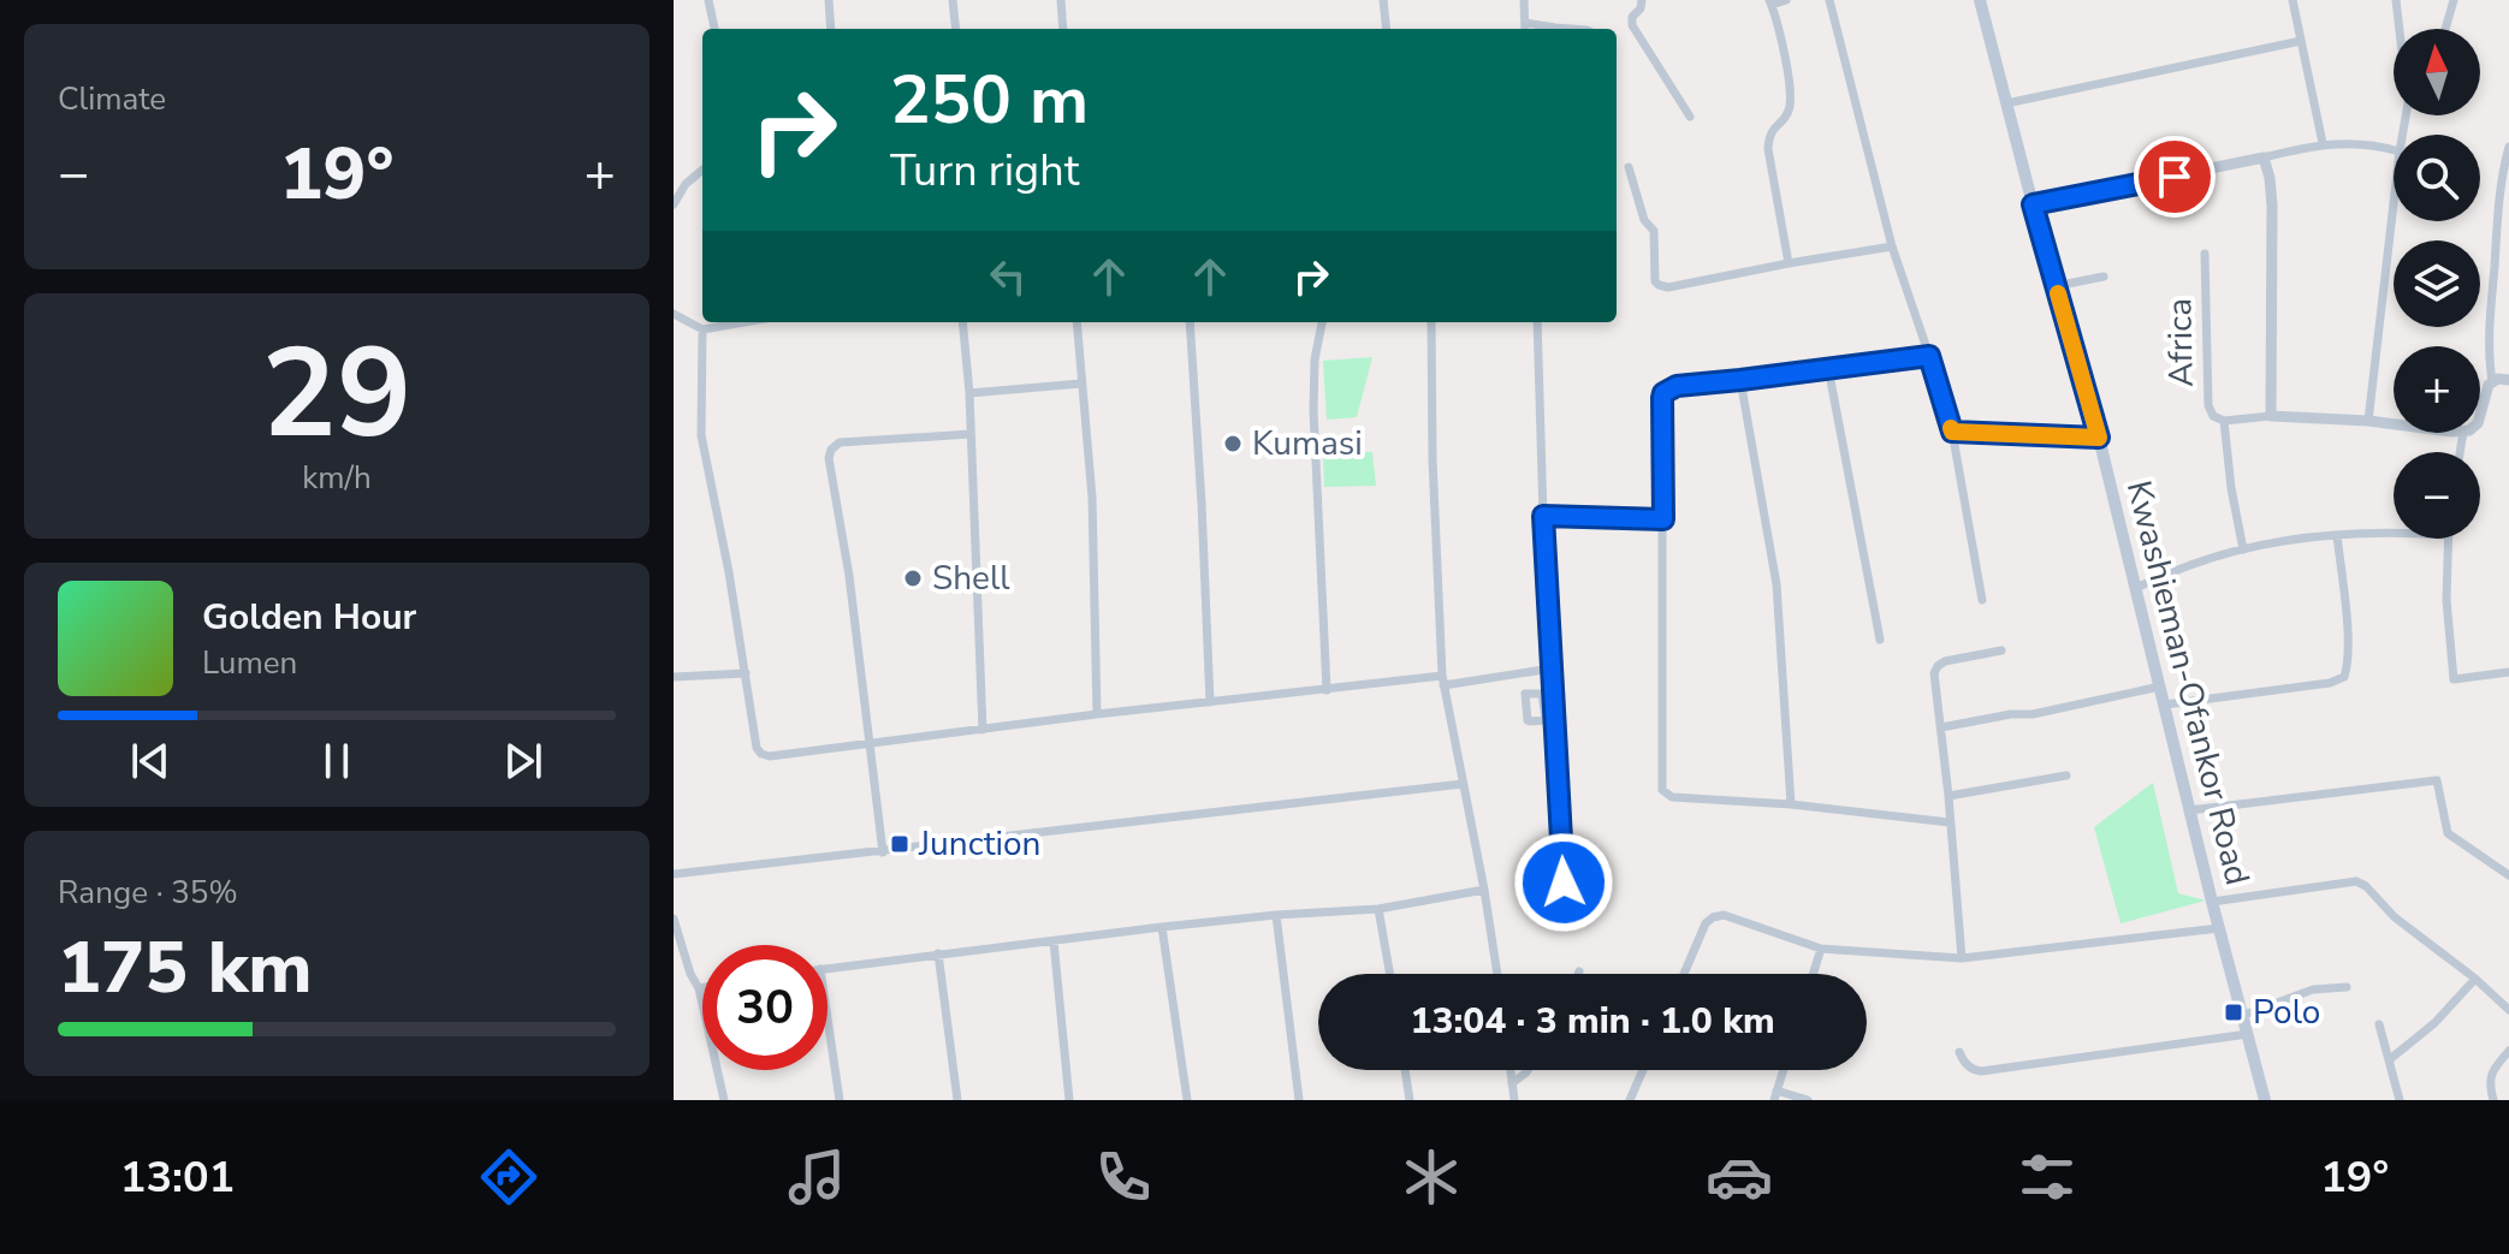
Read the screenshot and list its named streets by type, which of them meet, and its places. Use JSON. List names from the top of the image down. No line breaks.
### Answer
{"streets":{"main road":["Kwashieman-Ofankor Road"],"street":["Africa"]},"places":{"other":["Kumasi","Shell"],"transit":["Junction","Polo"]},"north":"top","page":{"tile":["Climate",["29","km/h"],["Range · 35%","175 km"]],"map_buttons":["+","−"],"turn":["250 m","Turn right"],"heat":["−","19°","+"],"song":["Golden Hour","Lumen"],"limit":"30","trip":"13:04 · 3 min · 1.0 km","tabs":["13:01","19°"]}}
